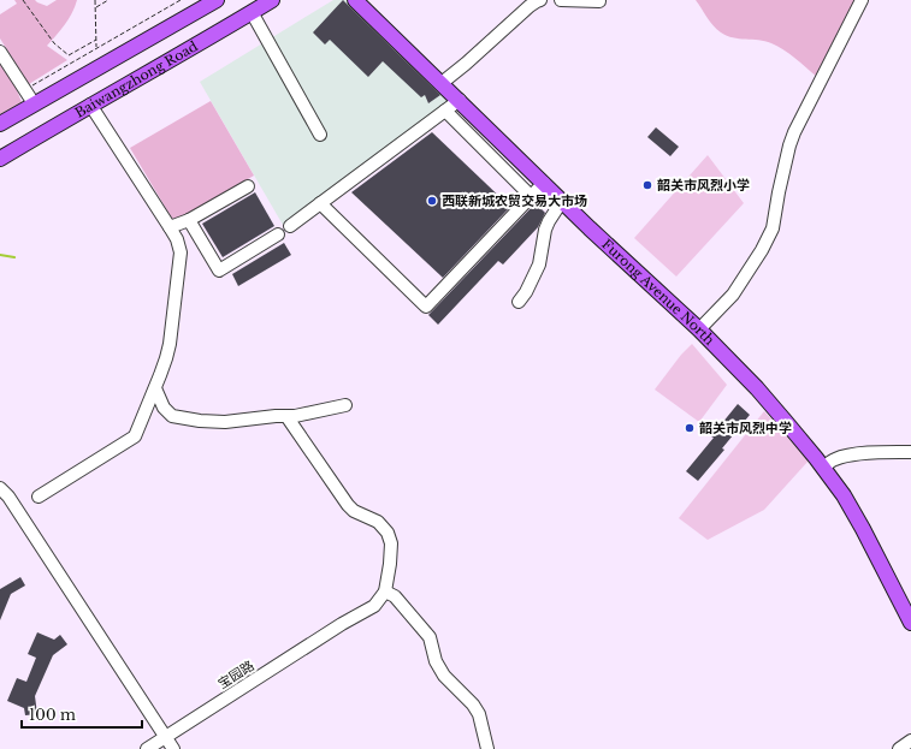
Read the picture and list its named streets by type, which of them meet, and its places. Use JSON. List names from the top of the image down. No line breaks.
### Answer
{"streets":{"main road":["Baiwangzhong Road","Furong Avenue North"],"street":["宝园路"]},"places":["韶关市风烈小学","西联新城农贸交易大市场","韶关市风烈中学"],"scale_bar":"100 m"}
